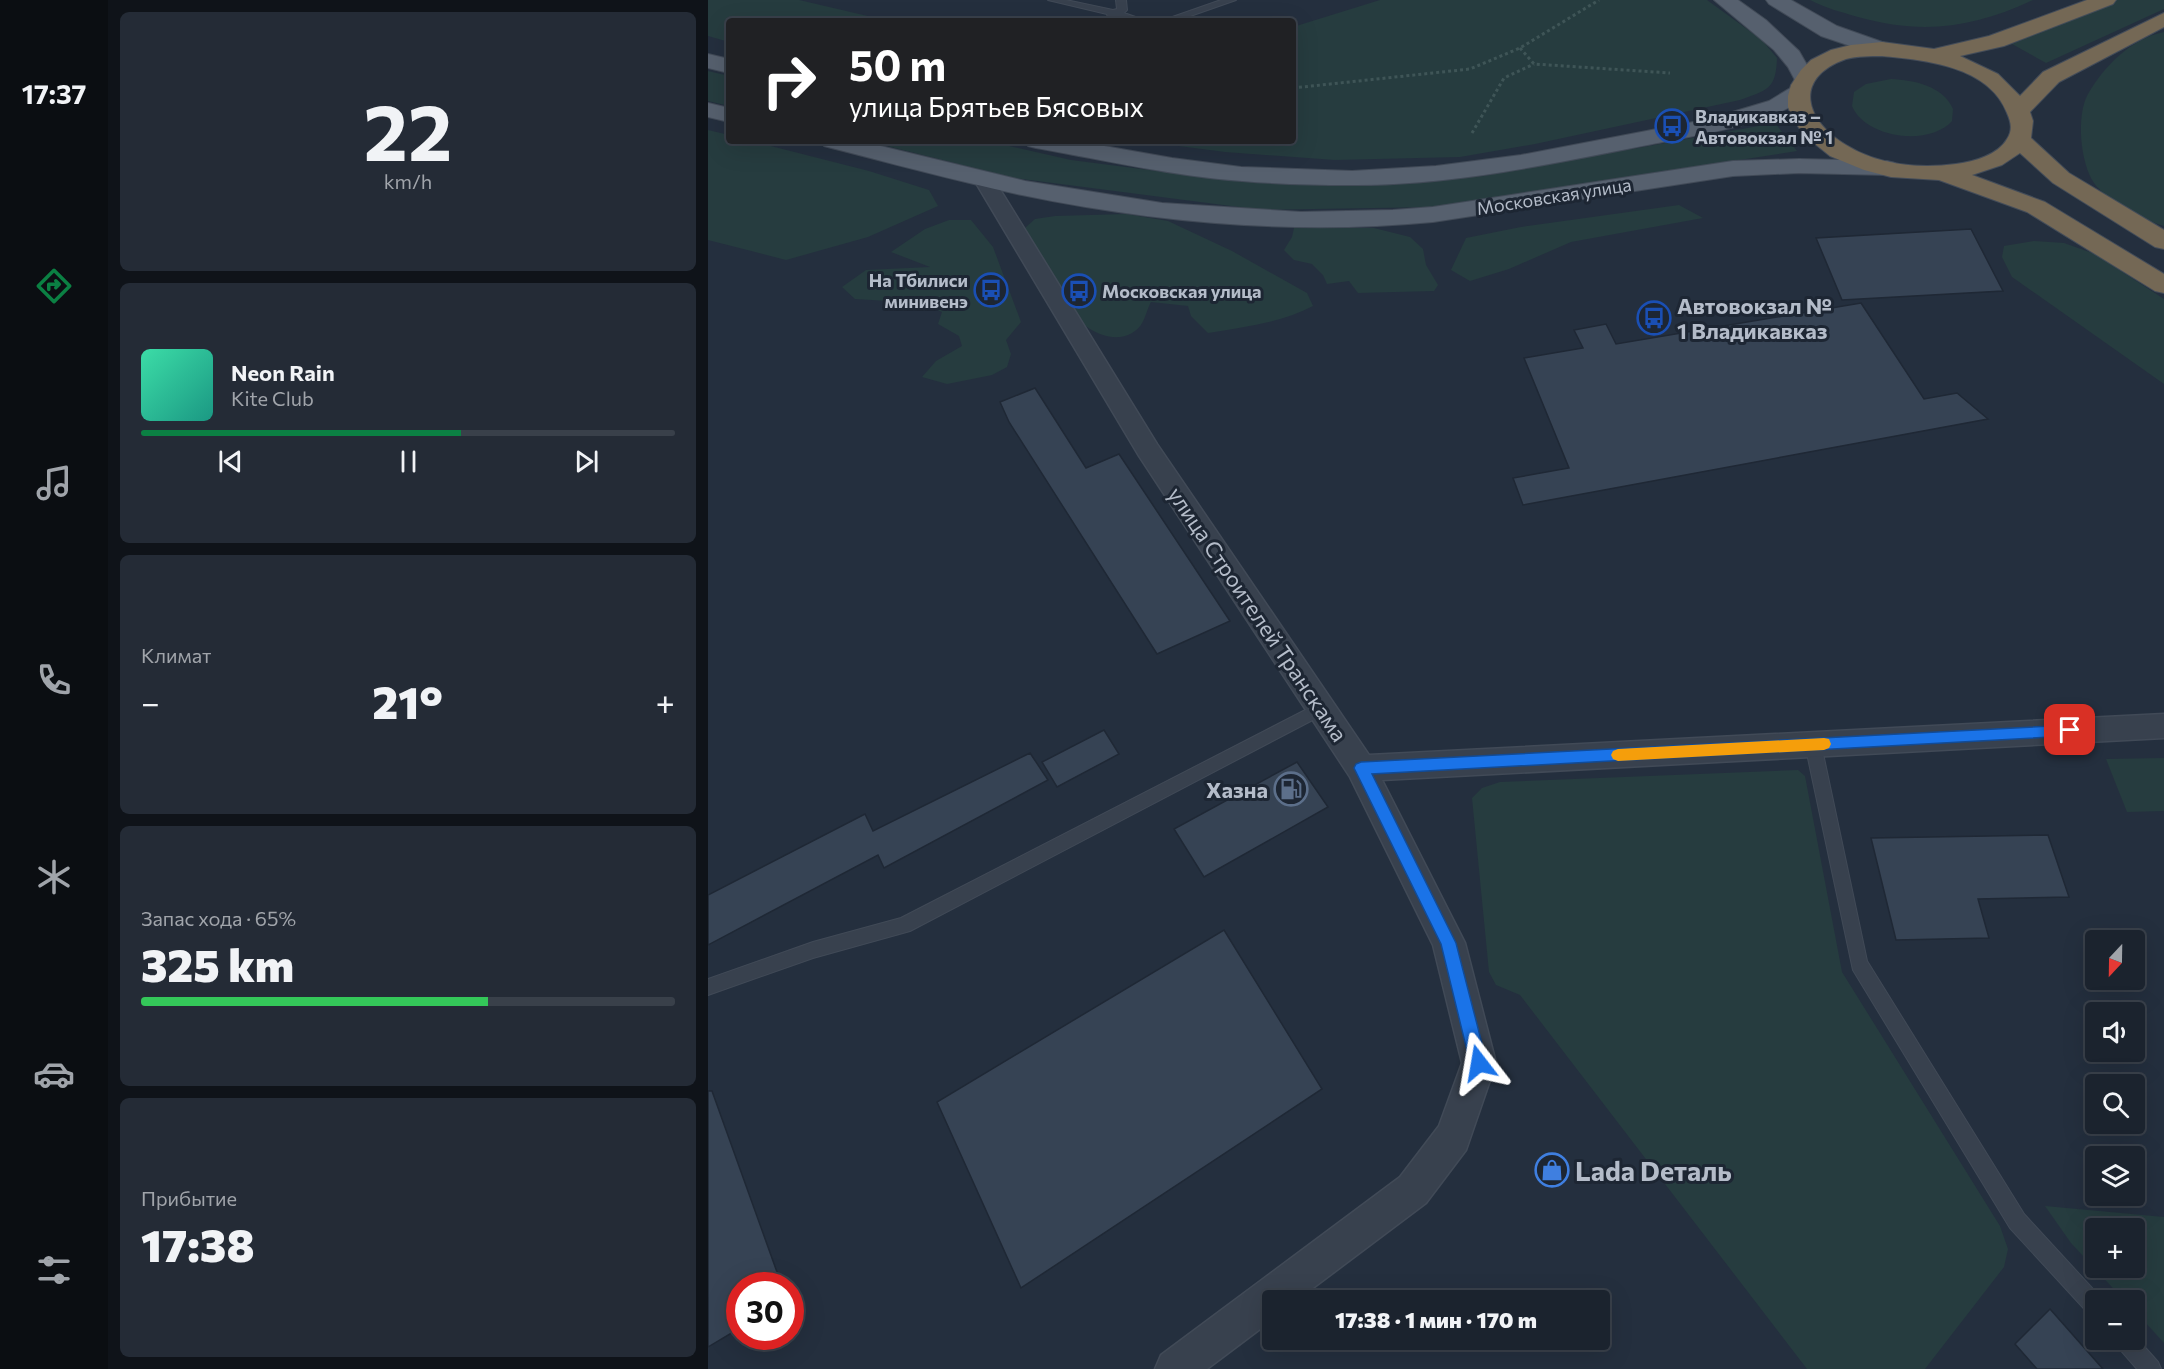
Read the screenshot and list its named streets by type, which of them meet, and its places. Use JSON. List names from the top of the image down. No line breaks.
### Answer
{"streets":{"main road":["Московская улица"],"street":["улица Строителей Транскама"]},"crossings":[["Московская улица","улица Строителей Транскама"]],"places":{"bus stop":["Владикавказ – Автовокзал № 1","На Тбилиси минивенэ","Московская улица","Автовокзал № 1 Владикавказ"],"fuel station":["Хазна"],"shop":["Lada Dеталь"]},"north":"bottom","page":{"tabs":"17:37","tile":[["22","km/h"],"Климат",["Запас хода · 65%","325 km"],["Прибытие","17:38"]],"turn":["50 m","улица Брятьев Бясовых"],"song":["Neon Rain","Kite Club"],"heat":["−","21°","+"],"map_buttons":["+","−"],"limit":"30","trip":"17:38 · 1 мин · 170 m"}}
